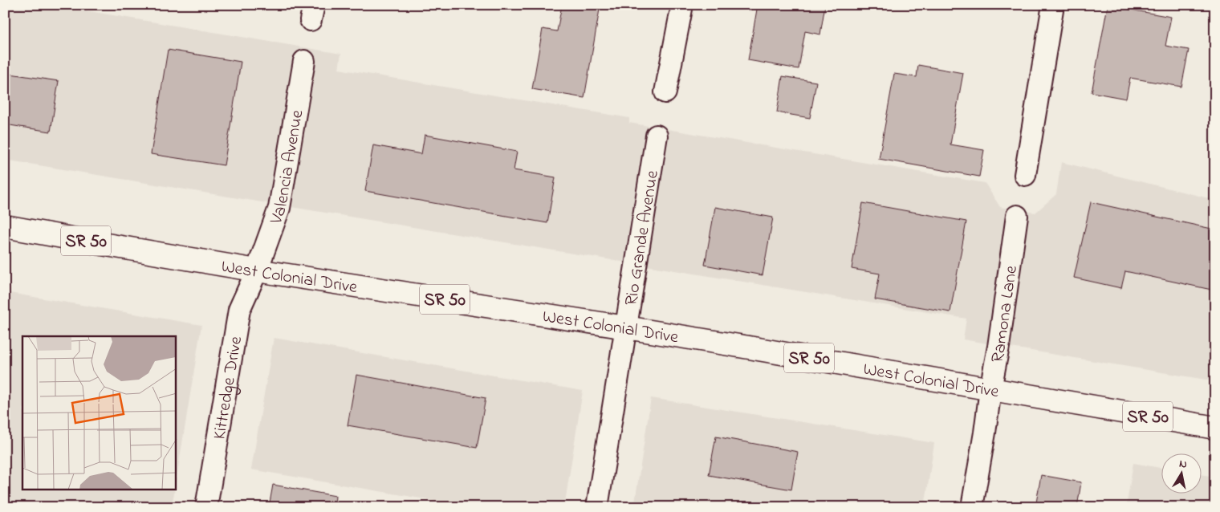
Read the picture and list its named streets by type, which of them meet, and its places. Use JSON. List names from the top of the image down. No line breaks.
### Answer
{"streets":{"highway":["SR 50","West Colonial Drive"],"street":["Valencia Avenue","Rio Grande Avenue","Ramona Lane","Kittredge Drive"]},"crossings":[["Valencia Avenue","West Colonial Drive"],["Valencia Avenue","Kittredge Drive"],["Rio Grande Avenue","West Colonial Drive"],["West Colonial Drive","Ramona Lane"],["West Colonial Drive","Kittredge Drive"]],"north":"top"}
